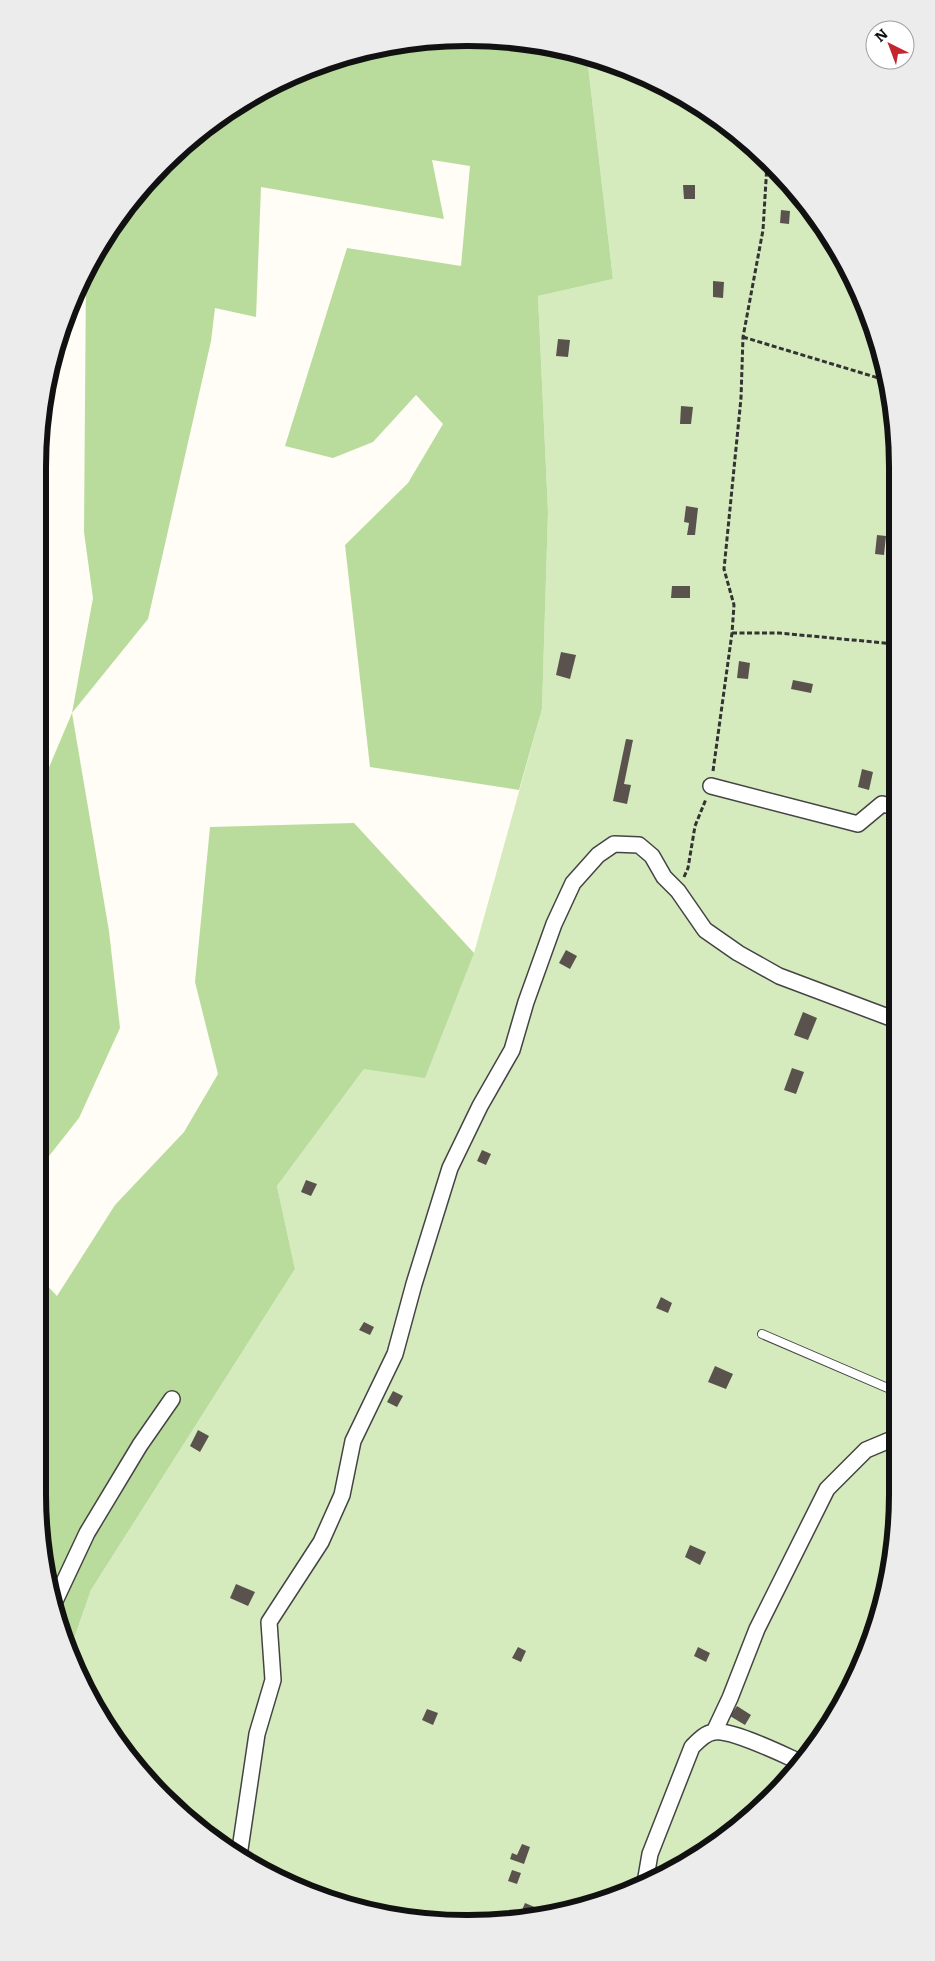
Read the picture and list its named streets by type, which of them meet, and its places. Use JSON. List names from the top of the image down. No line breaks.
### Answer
{"north":"top left"}
